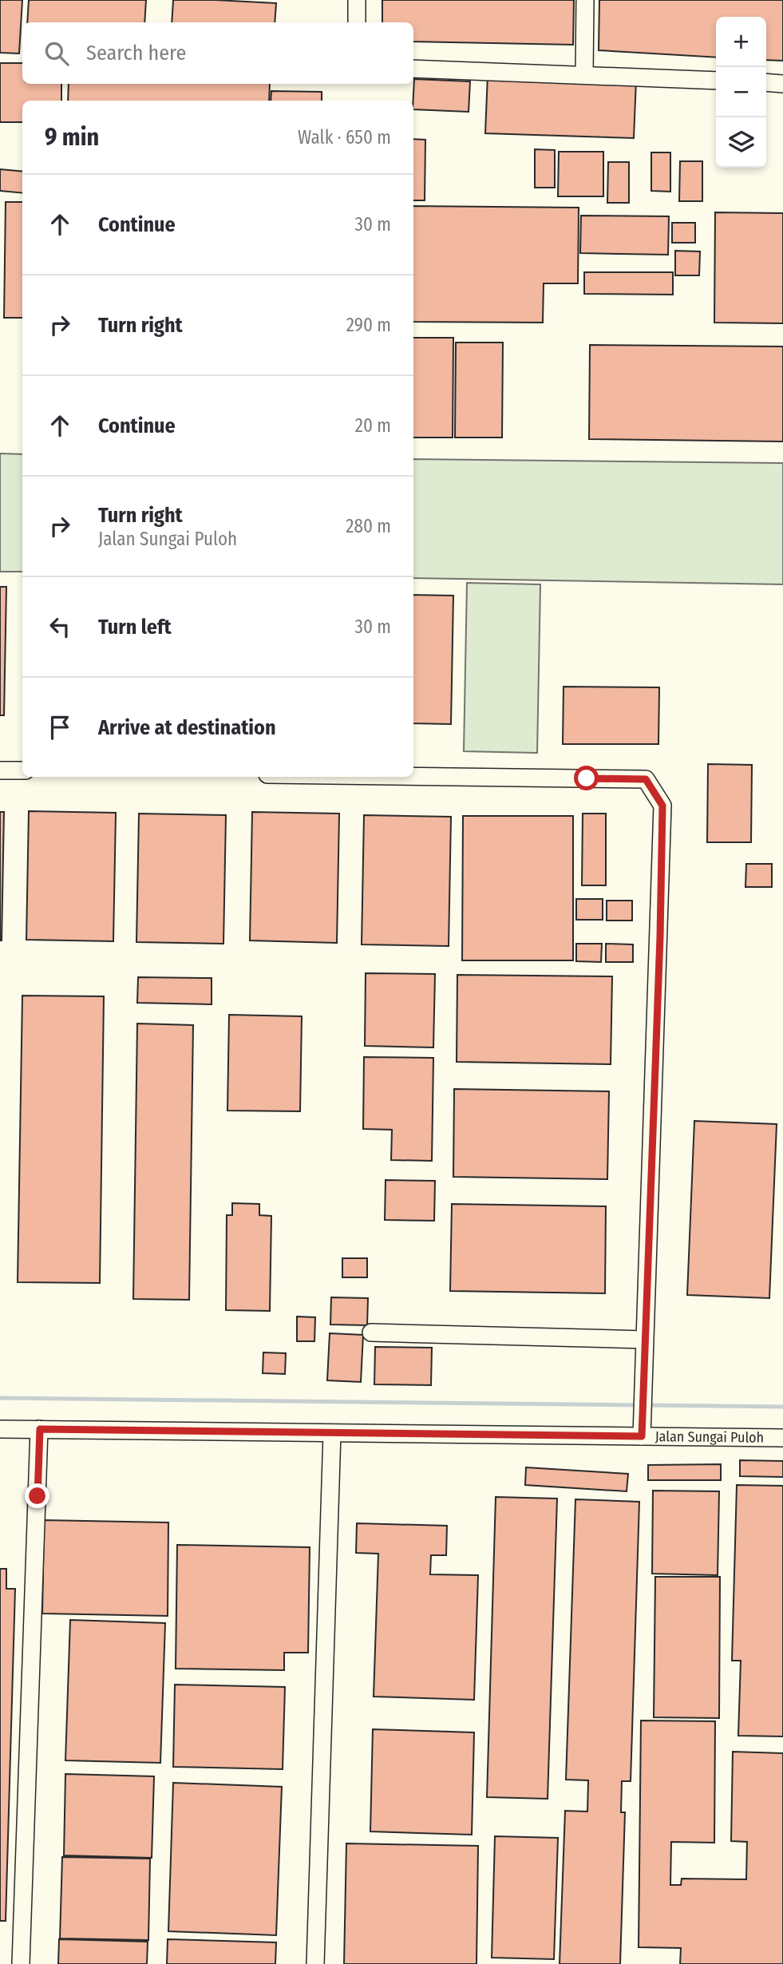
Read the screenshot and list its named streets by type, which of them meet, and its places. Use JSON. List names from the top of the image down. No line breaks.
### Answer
{"streets":{"street":["Jalan Sungai Puloh"]},"page":{"map_buttons":["+","−"],"search":"Search here","heading":["9 min","Walk · 650 m"],"list":[["Continue","30 m"],["Turn right","290 m"],["Continue","20 m"],["Turn right","Jalan Sungai Puloh","280 m"],["Turn left","30 m"],"Arrive at destination"]}}
